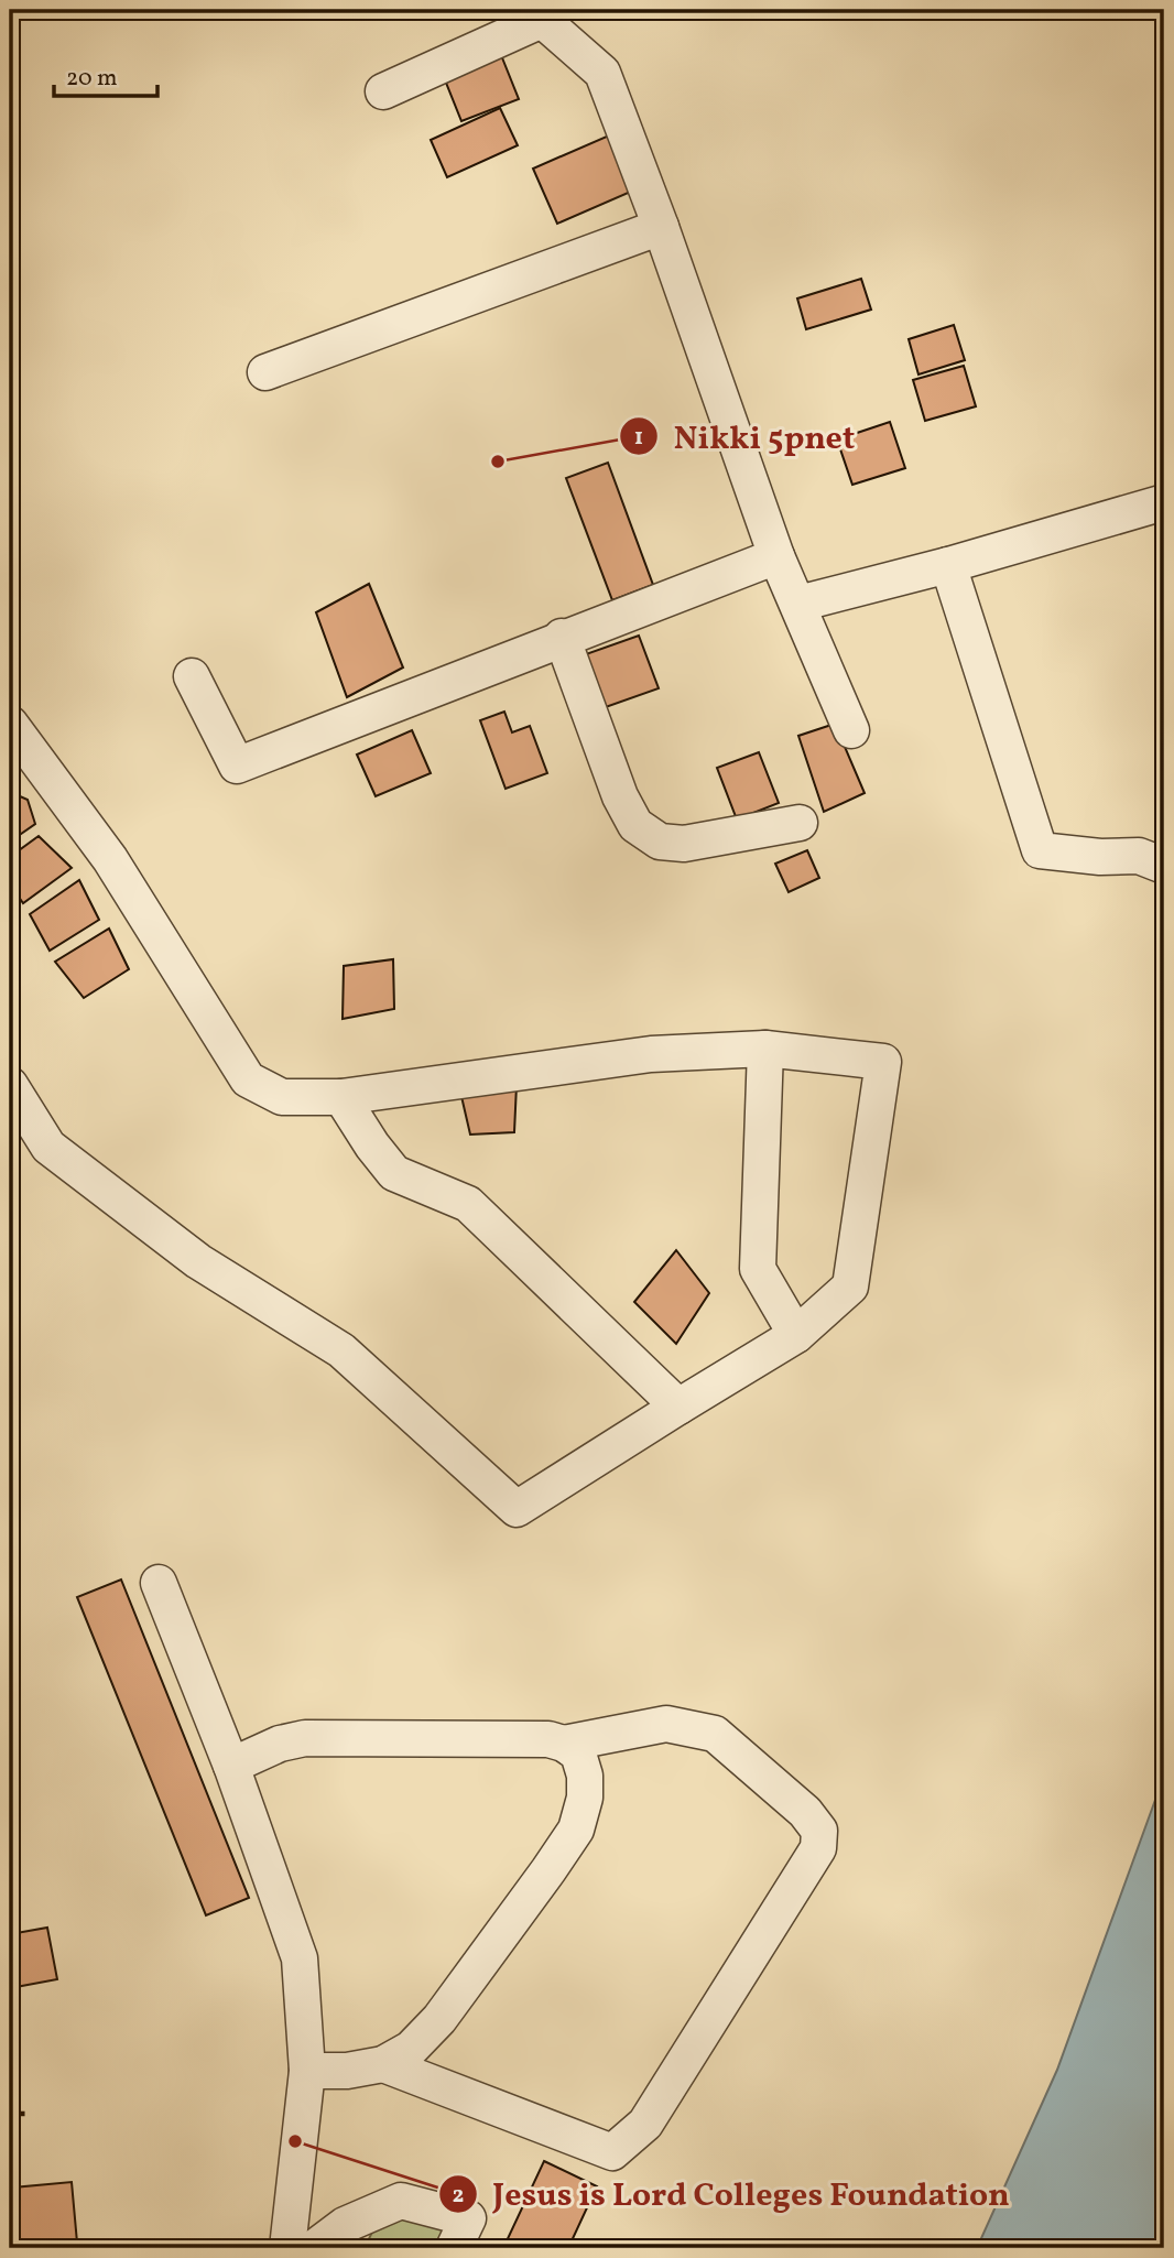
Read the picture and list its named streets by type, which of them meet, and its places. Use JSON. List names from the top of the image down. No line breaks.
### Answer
{"places":["Nikki 5pnet","Jesus is Lord Colleges Foundation"],"scale_bar":"20 m"}
